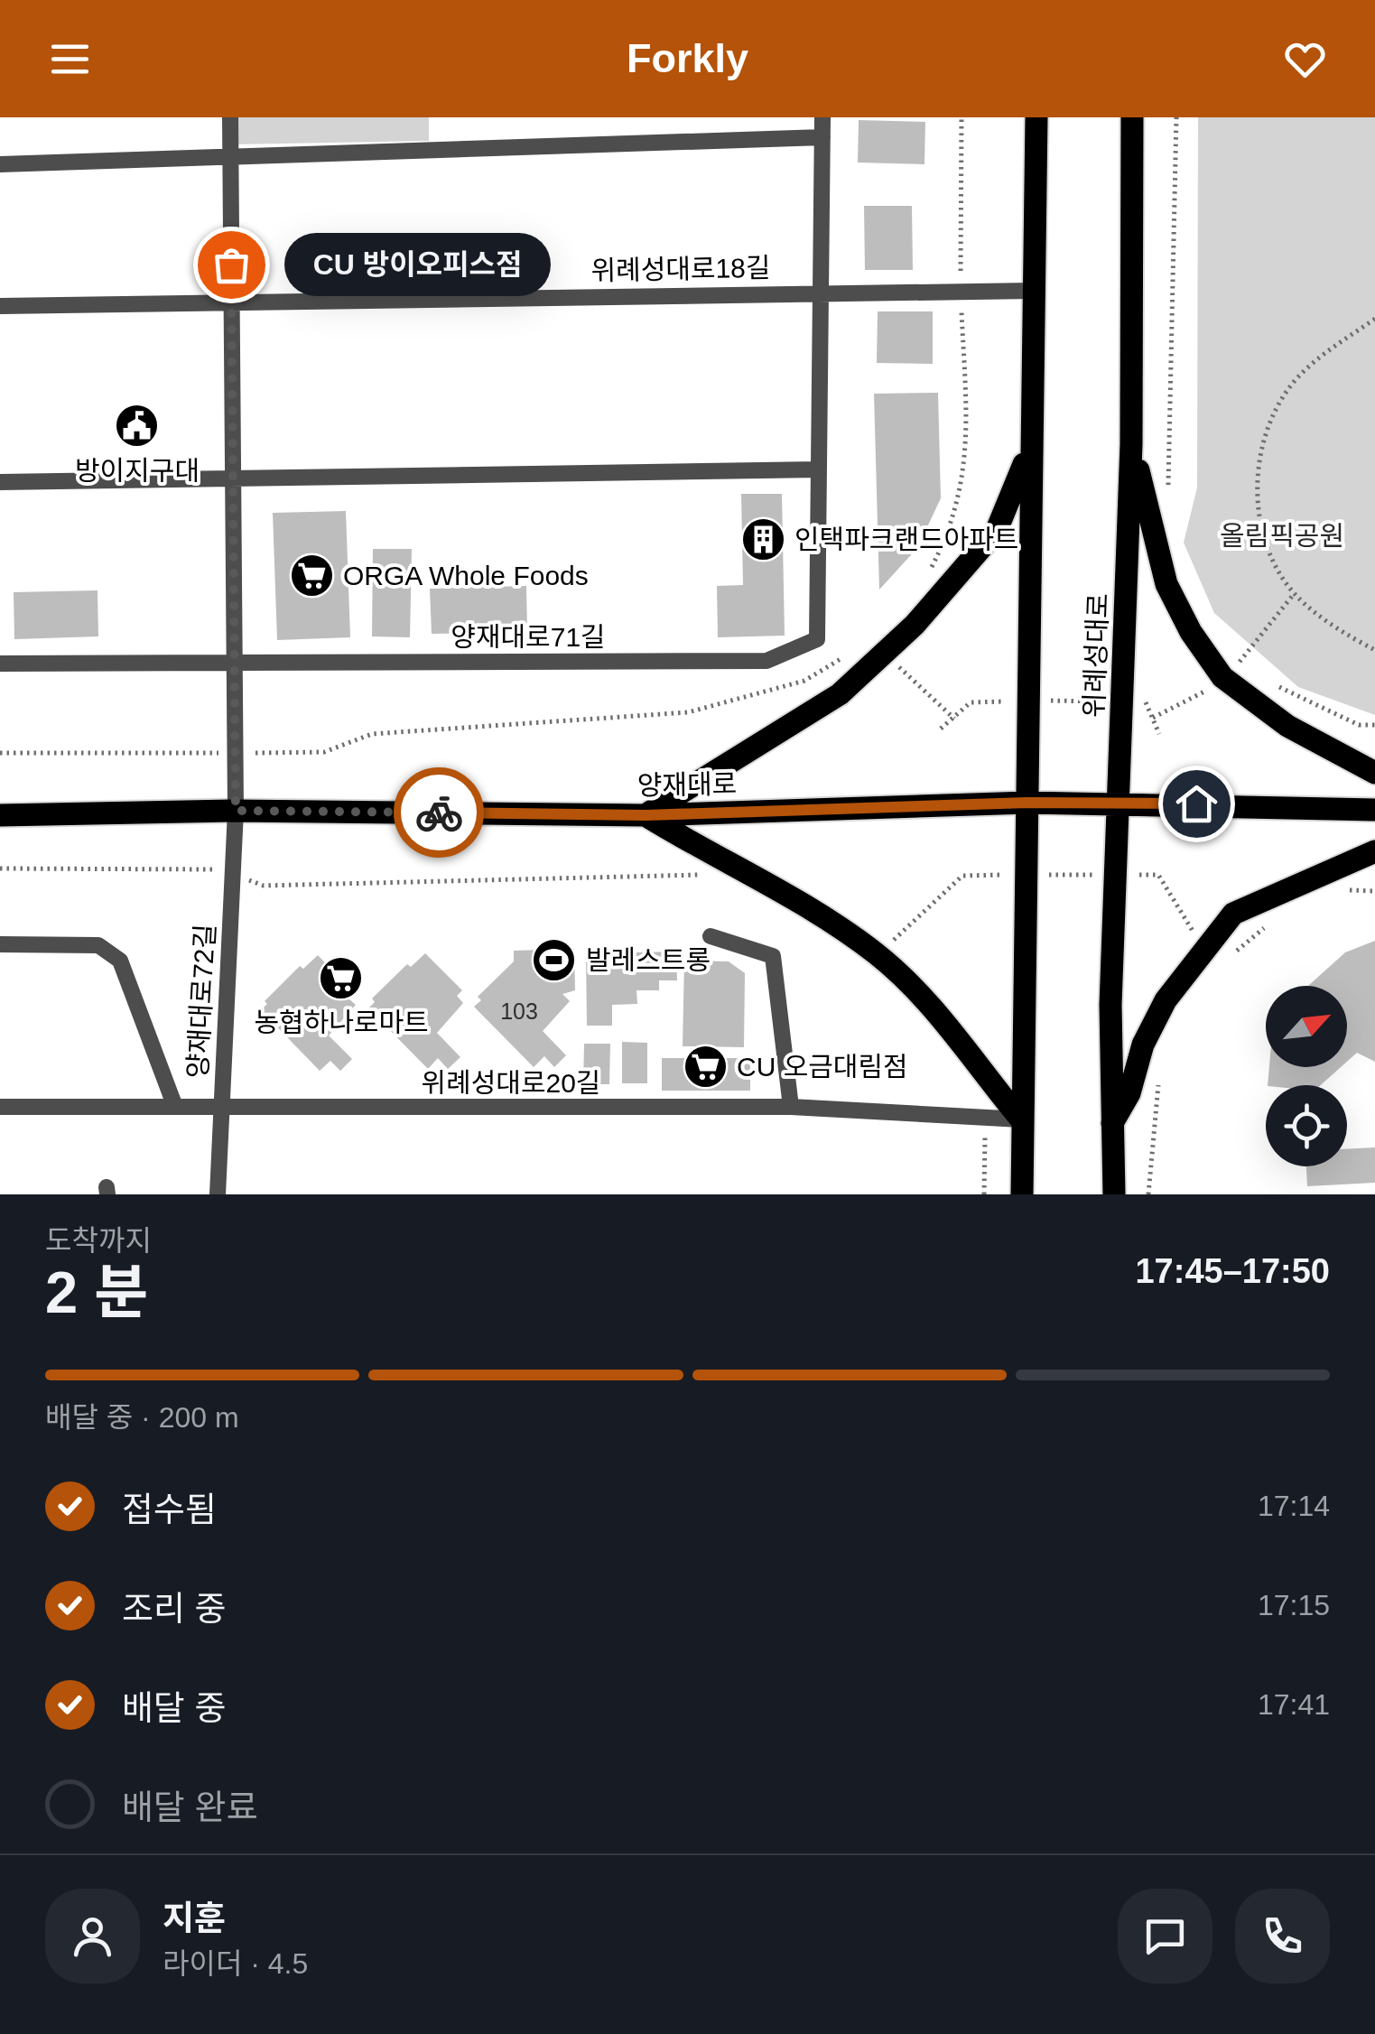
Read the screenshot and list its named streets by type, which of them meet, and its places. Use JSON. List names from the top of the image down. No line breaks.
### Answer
{"streets":{"main road":["위례성대로","양재대로"],"street":["위례성대로18길","양재대로71길","양재대로72길","위례성대로20길"]},"crossings":[["위례성대로","양재대로"],["양재대로","양재대로72길"],["양재대로72길","위례성대로20길"]],"parks":["올림픽공원"],"places":{"other":["CU 방이오피스점"],"public building":["방이지구대"],"building":["인택파크랜드아파트"],"supermarket":["ORGA Whole Foods","농협하나로마트","CU 오금대림점"],"sports":["발레스트롱"]},"house_numbers":["103"],"north":"top right","page":{"header":"Forkly","bubble":"CU 방이오피스점","heading":["2 분","도착까지","17:45–17:50"],"panel":["지훈","라이더 · 4.5"],"bar":"배달 중 · 200 m","list":[["접수됨","17:14"],["조리 중","17:15"],["배달 중","17:41"],"배달 완료"]}}
